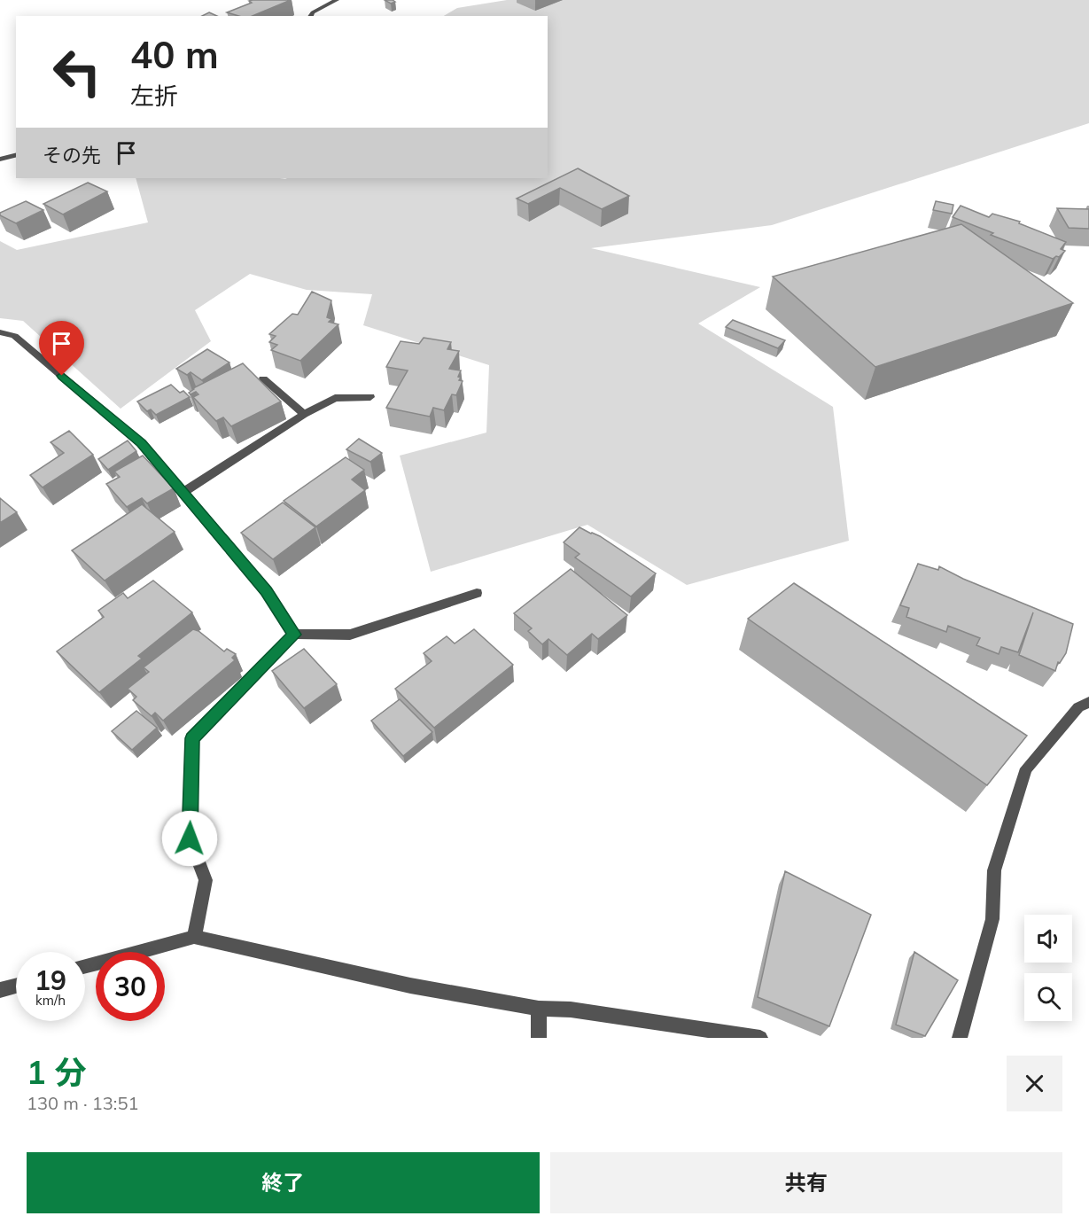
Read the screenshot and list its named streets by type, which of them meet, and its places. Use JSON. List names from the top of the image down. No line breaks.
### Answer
{"page":{"turn":["40 m","左折"],"then":"その先","speed":"19 km/h","limit":"30","heading":["1 分","130 m · 13:51"],"buttons":["終了","共有"]}}
